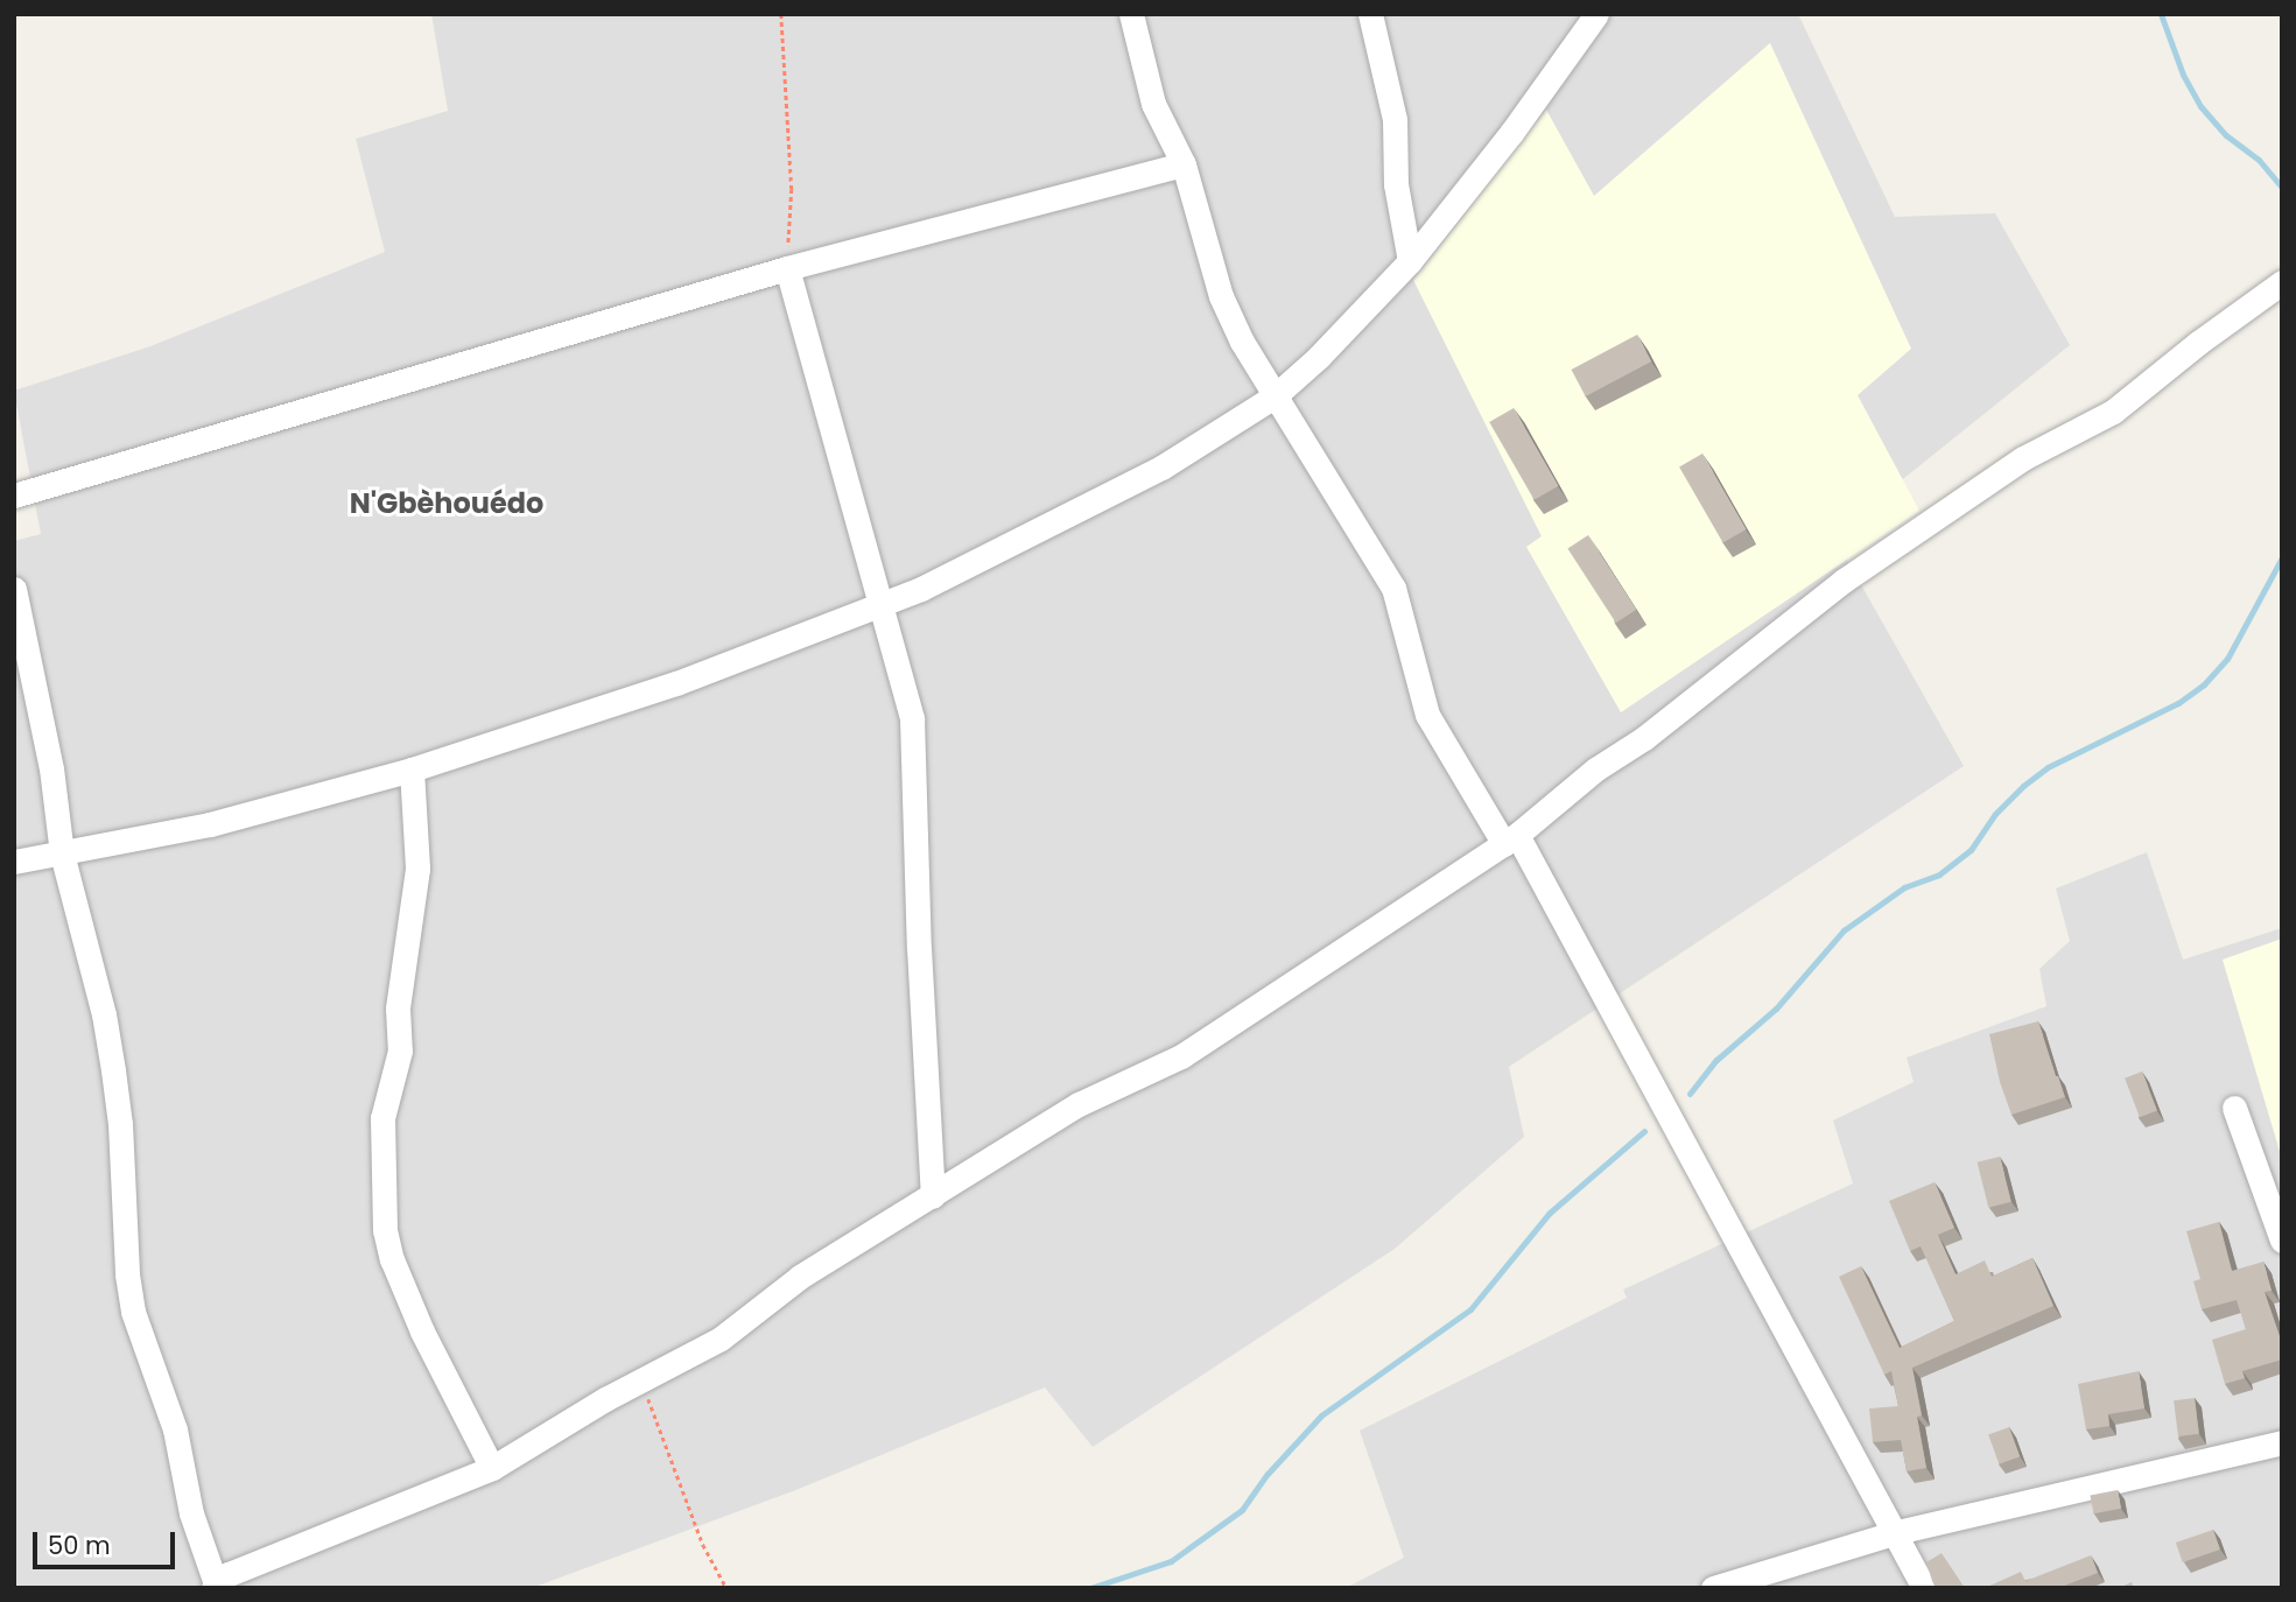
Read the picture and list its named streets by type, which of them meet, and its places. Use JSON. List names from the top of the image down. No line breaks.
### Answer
{"districts":["N'Gbèhouédo"],"scale_bar":"50 m"}
